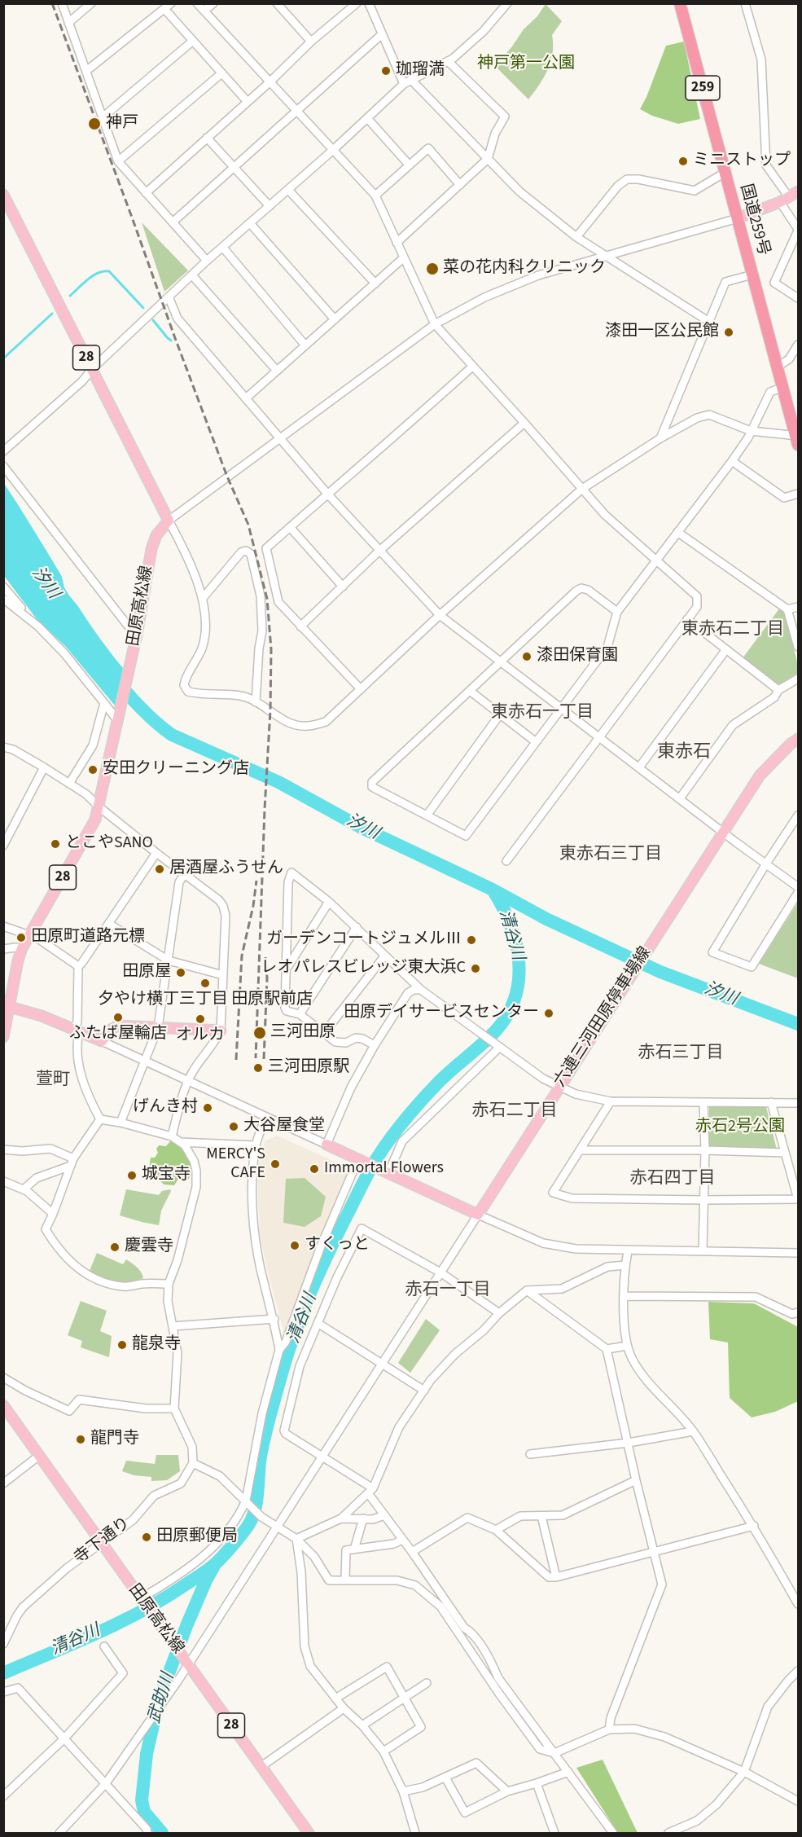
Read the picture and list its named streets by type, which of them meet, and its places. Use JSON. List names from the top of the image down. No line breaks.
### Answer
{"streets":{"highway":["259","国道259号"],"main road":["28","田原高松線","六連三河田原停車場線"],"street":["寺下通り"]},"crossings":[["28","田原高松線"],["田原高松線","寺下通り"]],"districts":["東赤石二丁目","東赤石一丁目","東赤石","東赤石三丁目","赤石三丁目","萱町","赤石二丁目","赤石四丁目","赤石一丁目"],"water":["汐川","清谷川","武助川"],"parks":["神戸第一公園","赤石2号公園"],"places":["珈瑠満","神戸","ミニストップ","菜の花内科クリニック","漆田一区公民館","漆田保育園","安田クリーニング店","とこやSANO","居酒屋ふうせん","田原町道路元標","ガーデンコートジュメルⅢ","レオパレスビレッジ東大浜C","田原屋","夕やけ横丁三丁目 田原駅前店","田原デイサービスセンター","ふたば屋輪店","オルカ","三河田原","三河田原駅","げんき村","大谷屋食堂","MERCY'S CAFE","Immortal Flowers","城宝寺","すくっと","慶雲寺","龍泉寺","龍門寺","田原郵便局"]}
